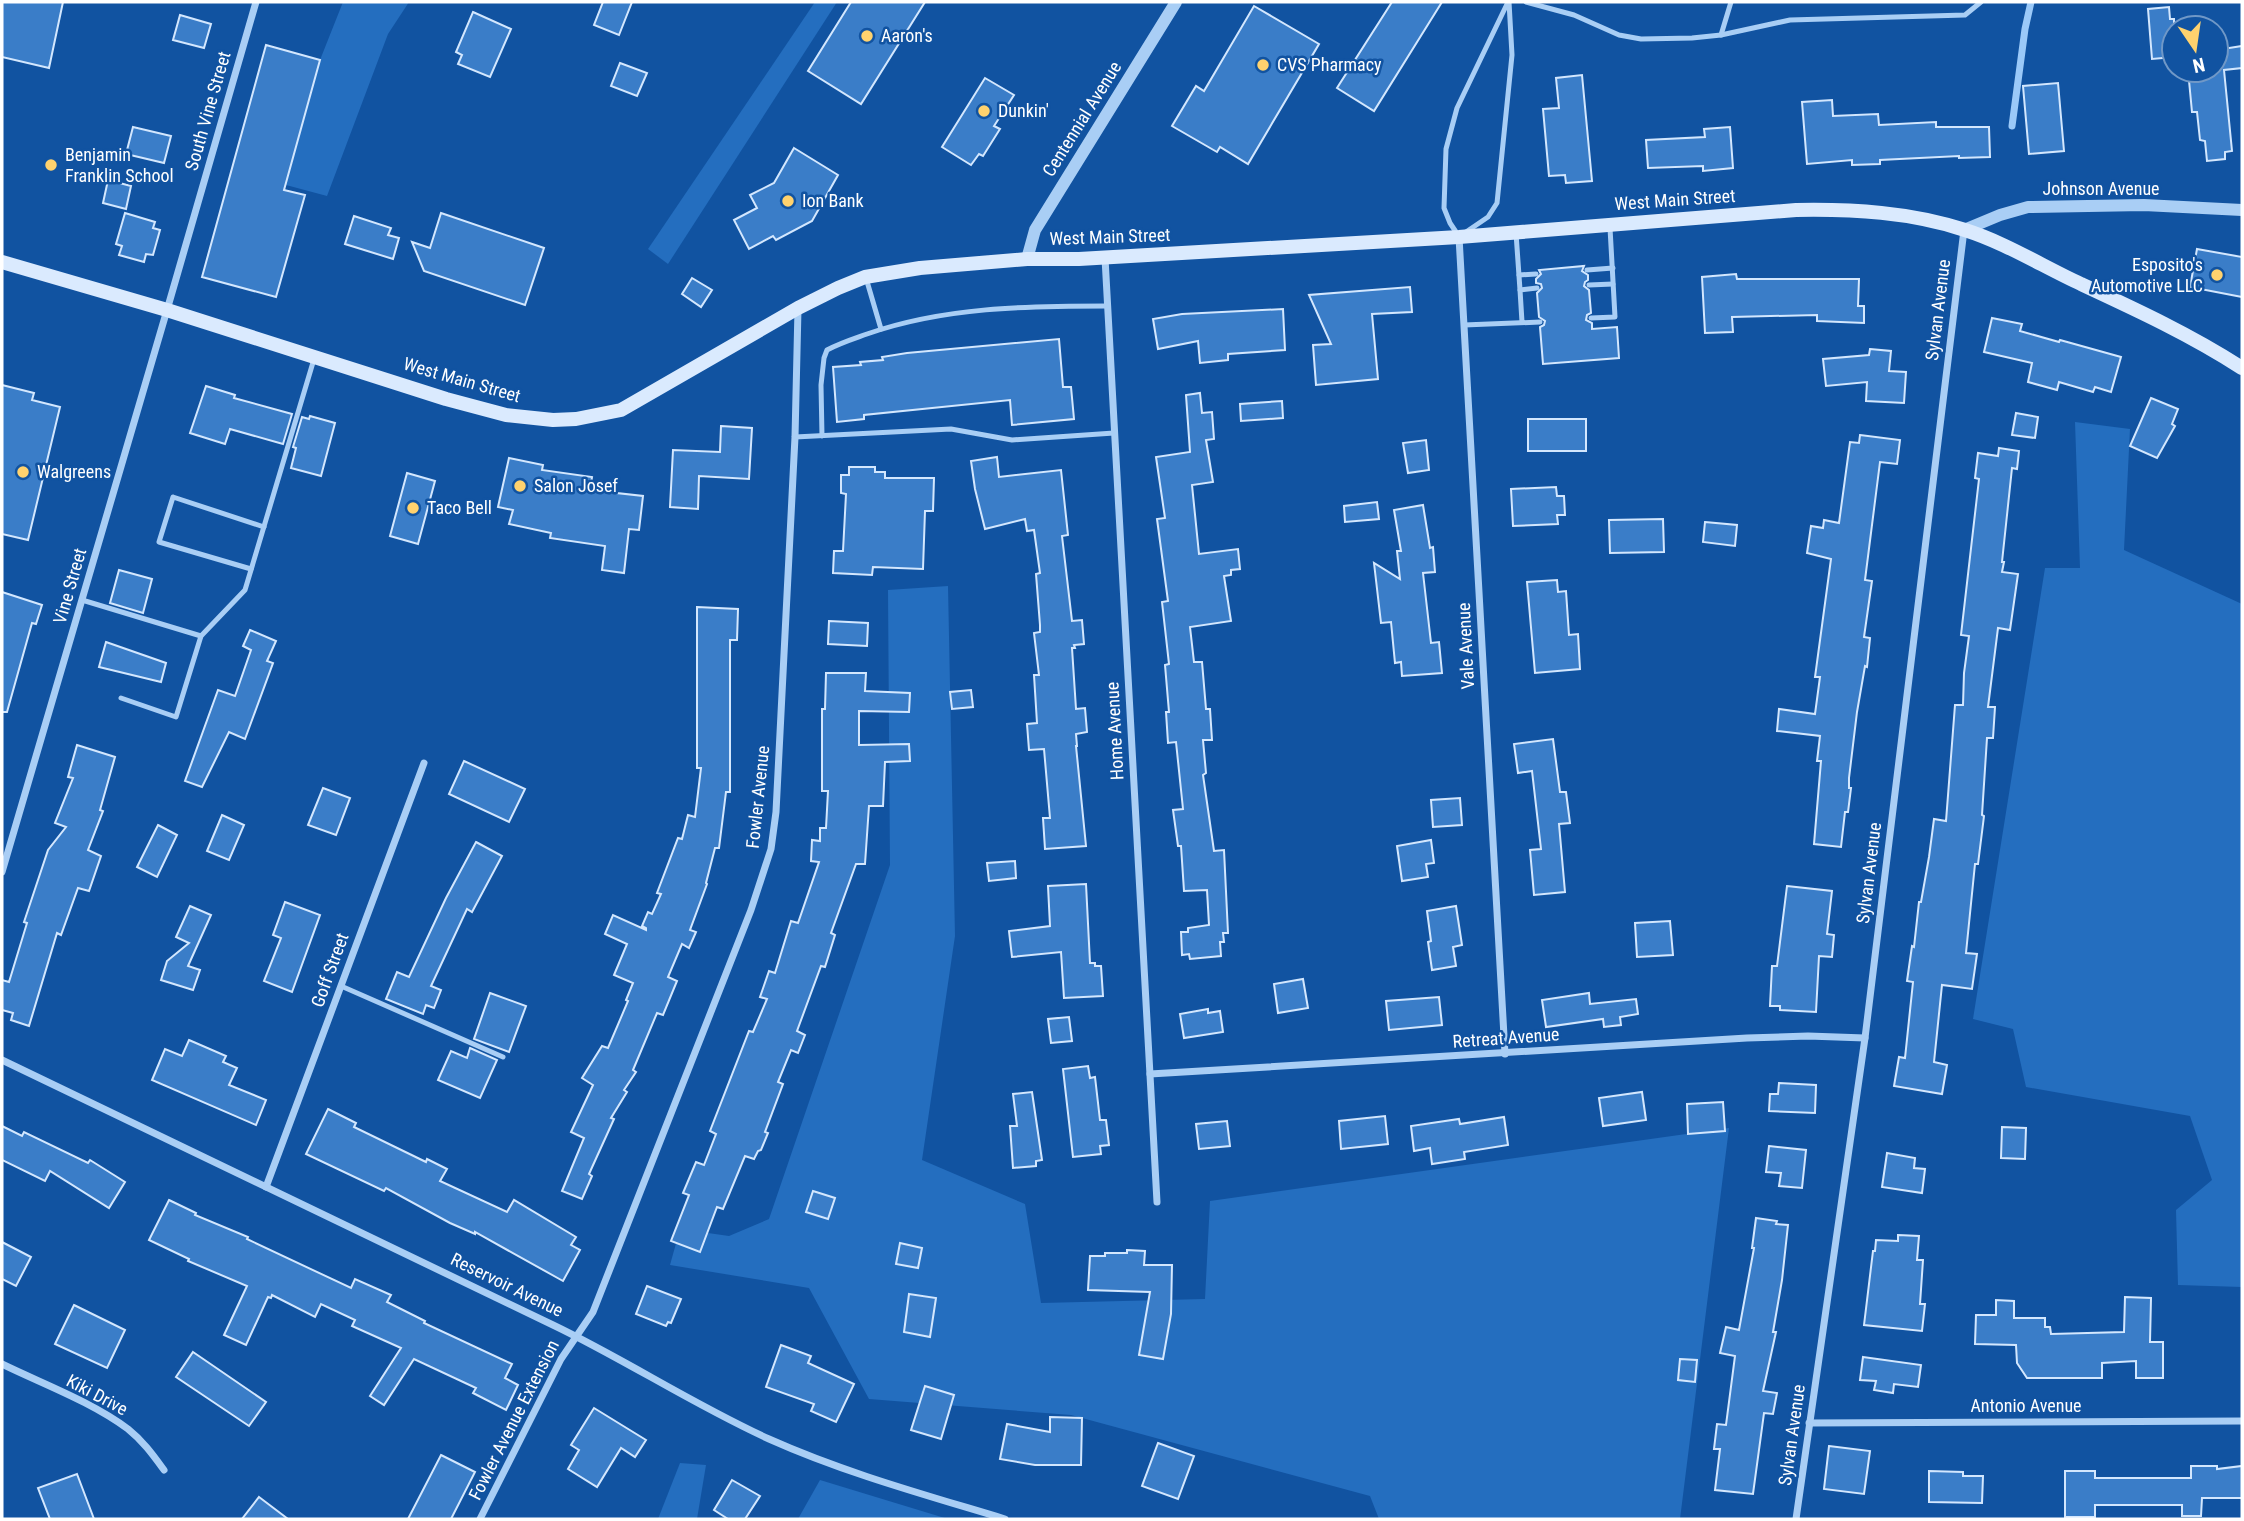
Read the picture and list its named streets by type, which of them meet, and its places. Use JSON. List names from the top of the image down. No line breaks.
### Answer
{"streets":{"main road":["West Main Street"],"street":["South Vine Street","Centennial Avenue","Johnson Avenue","Sylvan Avenue","Vine Street","Vale Avenue","Home Avenue","Fowler Avenue","Goff Street","Retreat Avenue","Reservoir Avenue","Kiki Drive","Antonio Avenue","Fowler Avenue Extension"]},"crossings":[["South Vine Street","West Main Street"],["South Vine Street","Vine Street"],["Centennial Avenue","West Main Street"],["Johnson Avenue","West Main Street"],["Johnson Avenue","Sylvan Avenue"],["West Main Street","Sylvan Avenue"],["West Main Street","Vine Street"],["West Main Street","Vale Avenue"],["West Main Street","Home Avenue"],["West Main Street","Fowler Avenue"],["Sylvan Avenue","Retreat Avenue"],["Sylvan Avenue","Antonio Avenue"],["Vale Avenue","Retreat Avenue"],["Home Avenue","Retreat Avenue"],["Fowler Avenue","Reservoir Avenue"],["Fowler Avenue","Fowler Avenue Extension"],["Goff Street","Reservoir Avenue"],["Reservoir Avenue","Fowler Avenue Extension"]],"places":["Aaron's","CVS Pharmacy","Dunkin'","Benjamin Franklin School","Ion Bank","Esposito's Automotive LLC","Walgreens","Salon Josef","Taco Bell"],"north":"bottom"}
